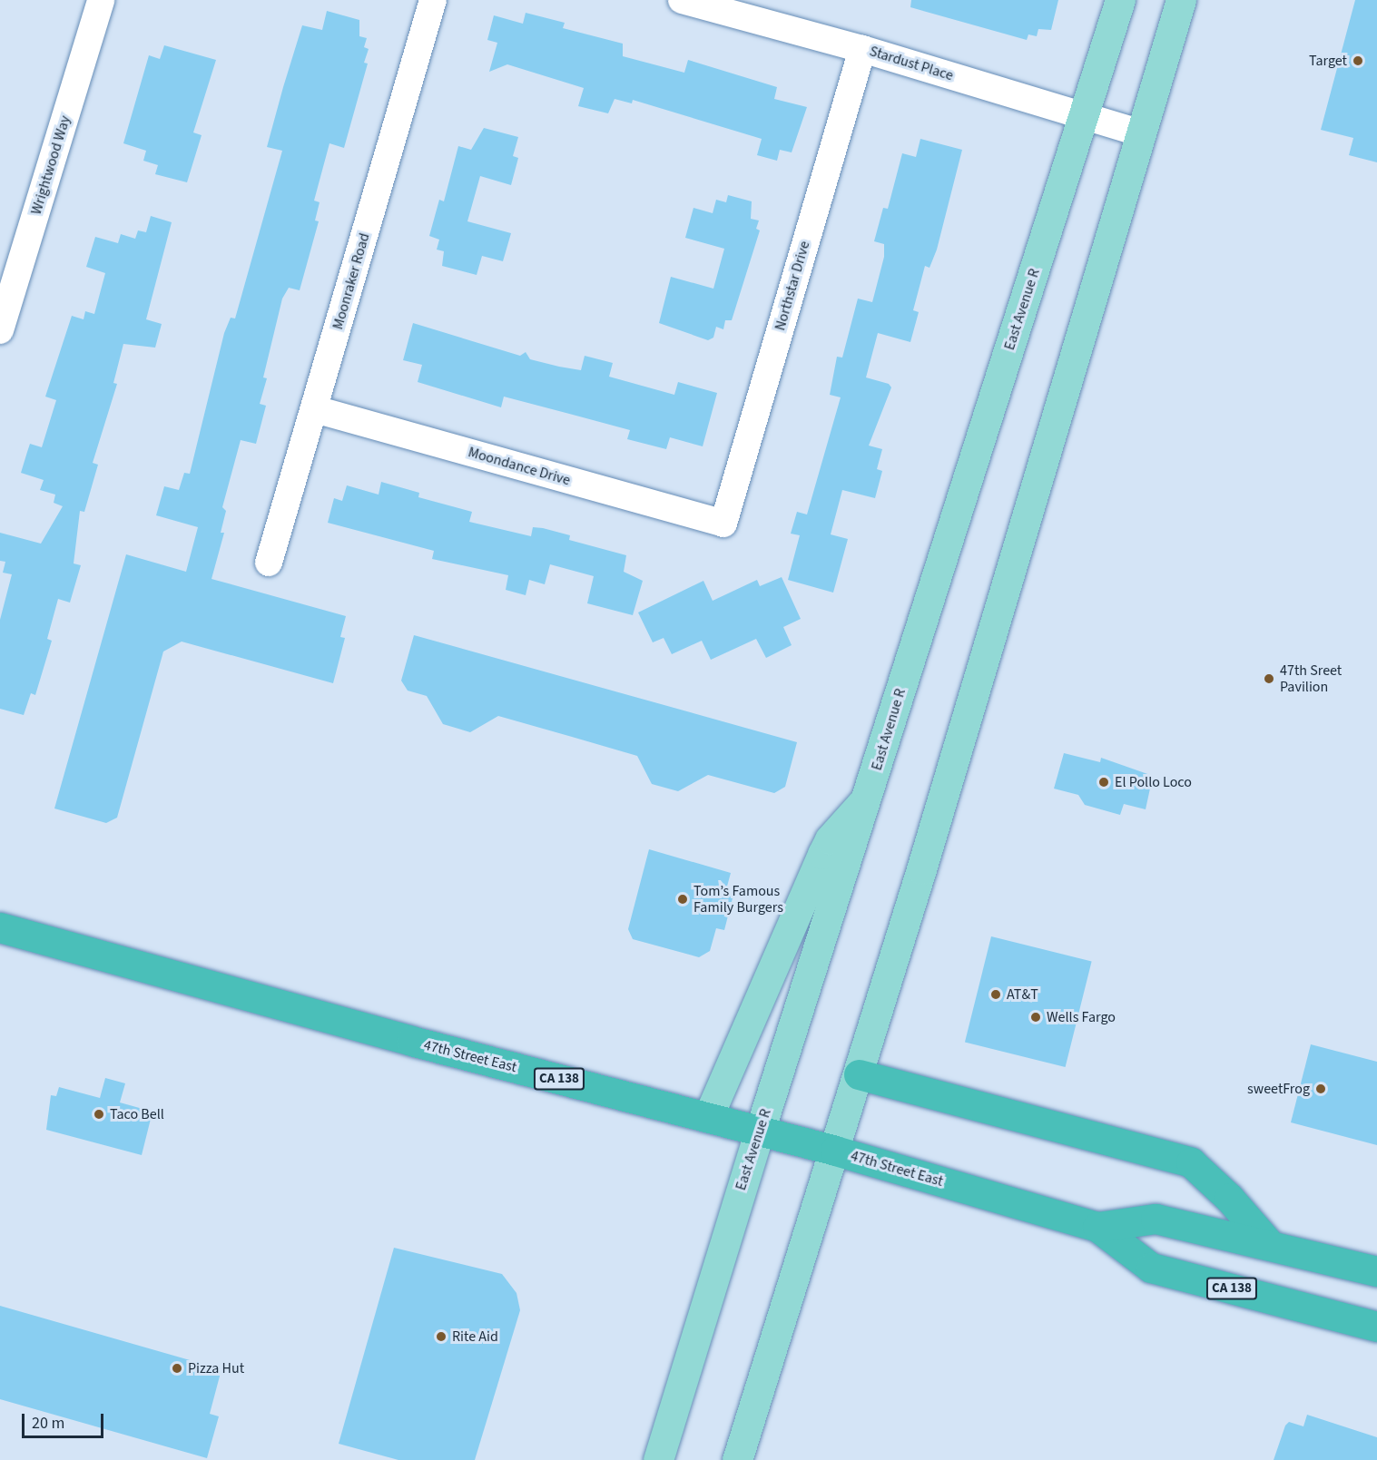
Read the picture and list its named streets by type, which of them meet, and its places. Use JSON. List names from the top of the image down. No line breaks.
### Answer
{"streets":{"highway":["47th Street East","CA 138"],"main road":["East Avenue R"],"street":["Stardust Place","Wrightwood Way","Moonraker Road","Northstar Drive","Moondance Drive"]},"crossings":[["Stardust Place","Northstar Drive"],["Stardust Place","East Avenue R"],["Moonraker Road","Moondance Drive"],["Northstar Drive","Moondance Drive"],["East Avenue R","47th Street East"]],"places":["Target","47th Sreet Pavilion","El Pollo Loco","Tom’s Famous Family Burgers","AT&T","Wells Fargo","sweetFrog","Taco Bell","Rite Aid","Pizza Hut"],"scale_bar":"20 m"}
